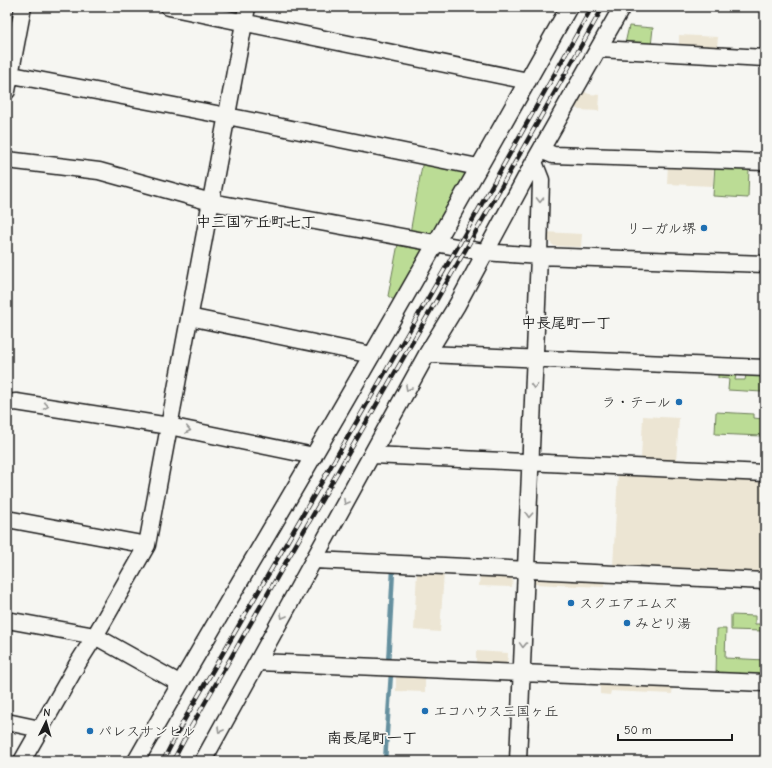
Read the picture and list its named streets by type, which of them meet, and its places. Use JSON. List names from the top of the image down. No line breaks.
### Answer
{"districts":["中三国ヶ丘町七丁","中長尾町一丁","南長尾町一丁"],"places":["リーガル堺","ラ・テール","スクエアエムズ","みどり湯","エコハウス三国ヶ丘","パレスサンヒル"],"scale_bar":"50 m","north":"top"}
